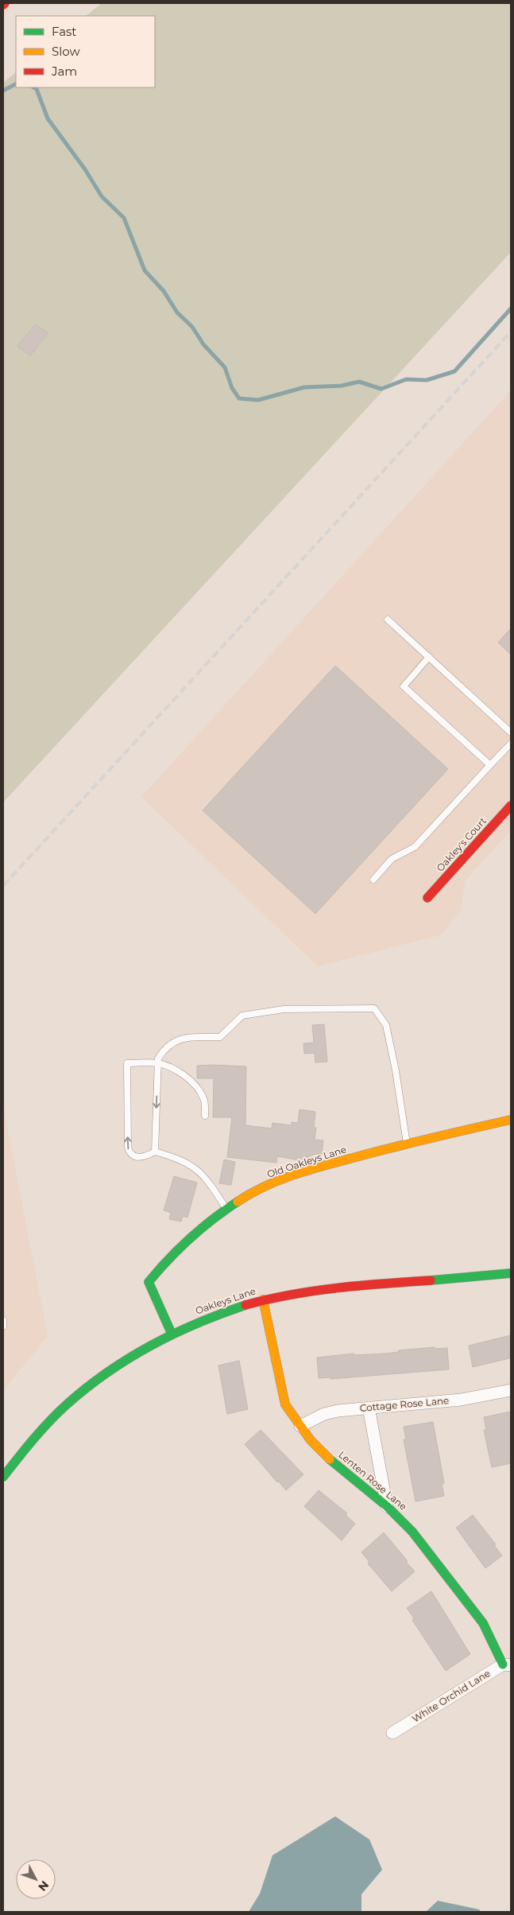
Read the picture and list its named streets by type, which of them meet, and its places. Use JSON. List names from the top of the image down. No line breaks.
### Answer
{"streets":{"street":["Oakley's Court","Old Oakleys Lane","Oakleys Lane","Cottage Rose Lane","Lenten Rose Lane","White Orchid Lane"]},"crossings":[["Old Oakleys Lane","Oakleys Lane"],["Oakleys Lane","Lenten Rose Lane"],["Cottage Rose Lane","Lenten Rose Lane"],["Lenten Rose Lane","White Orchid Lane"]],"legend":["Fast","Slow","Jam"],"north":"bottom right"}
